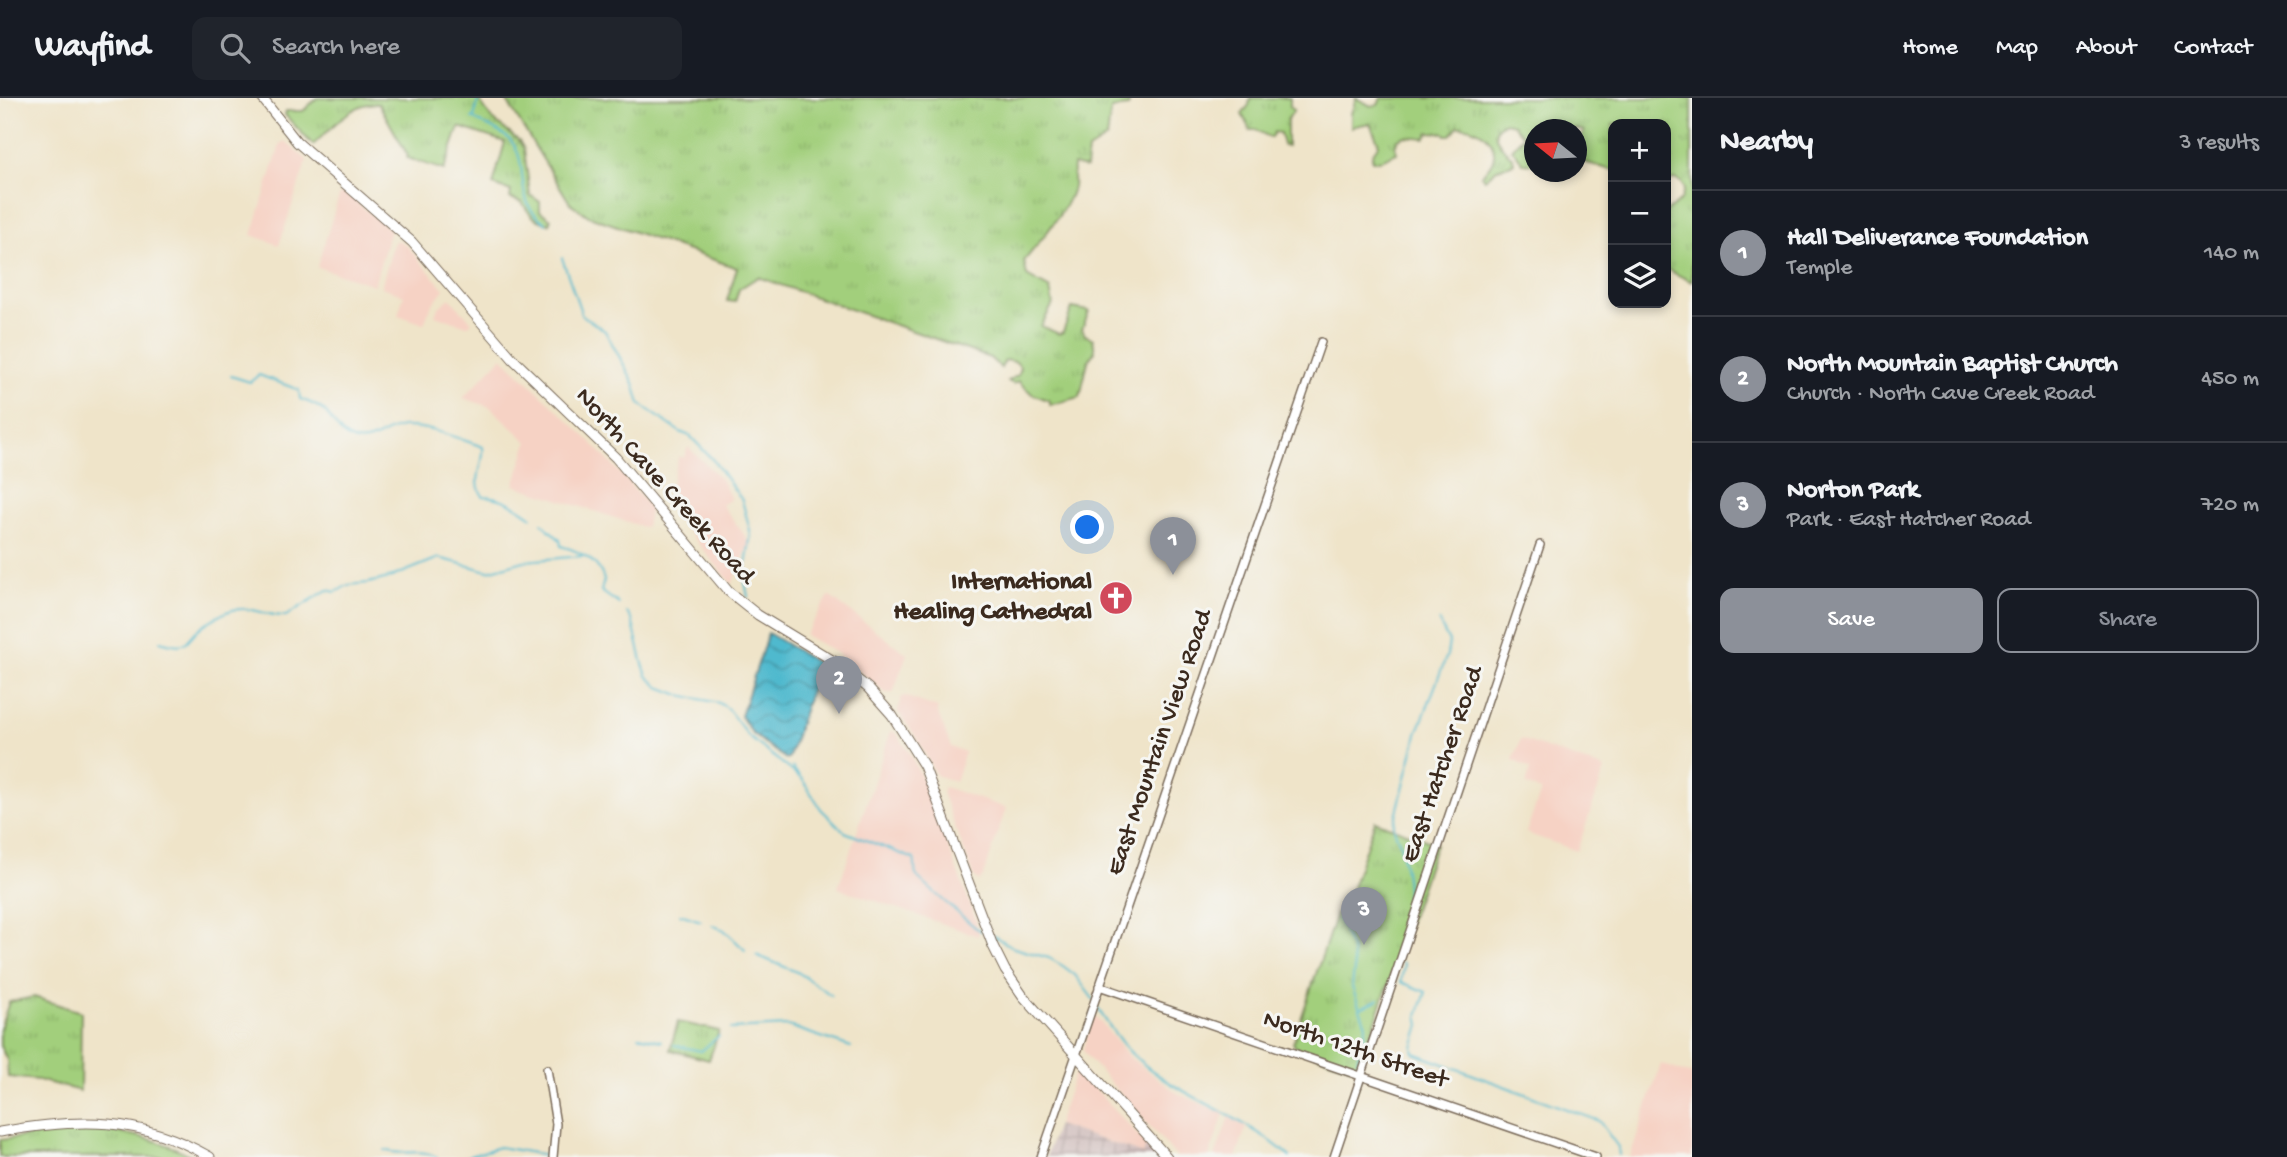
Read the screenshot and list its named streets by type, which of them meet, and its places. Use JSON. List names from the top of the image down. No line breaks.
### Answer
{"streets":{"main road":["North Cave Creek Road"],"street":["East Mountain View Road","East Hatcher Road","North 12th Street"]},"crossings":[["North Cave Creek Road","East Mountain View Road"],["East Mountain View Road","North 12th Street"],["East Hatcher Road","North 12th Street"]],"places":{"church":["International Healing Cathedral"]},"north":"left","page":{"header":"Wayfind","search":"Search here","nav":["Home","Map","About","Contact"],"heading":["Nearby","3 results"],"map_buttons":["+","−"],"list":[{"mark":"1","name":"Hall Deliverance Foundation","note":"Temple","value":"140 m"},{"mark":"2","name":"North Mountain Baptist Church","note":"Church · North Cave Creek Road","value":"450 m"},{"mark":"3","name":"Norton Park","note":"Park · East Hatcher Road","value":"720 m"}],"pins":["1","2","3"],"buttons":["Save","Share"]}}
